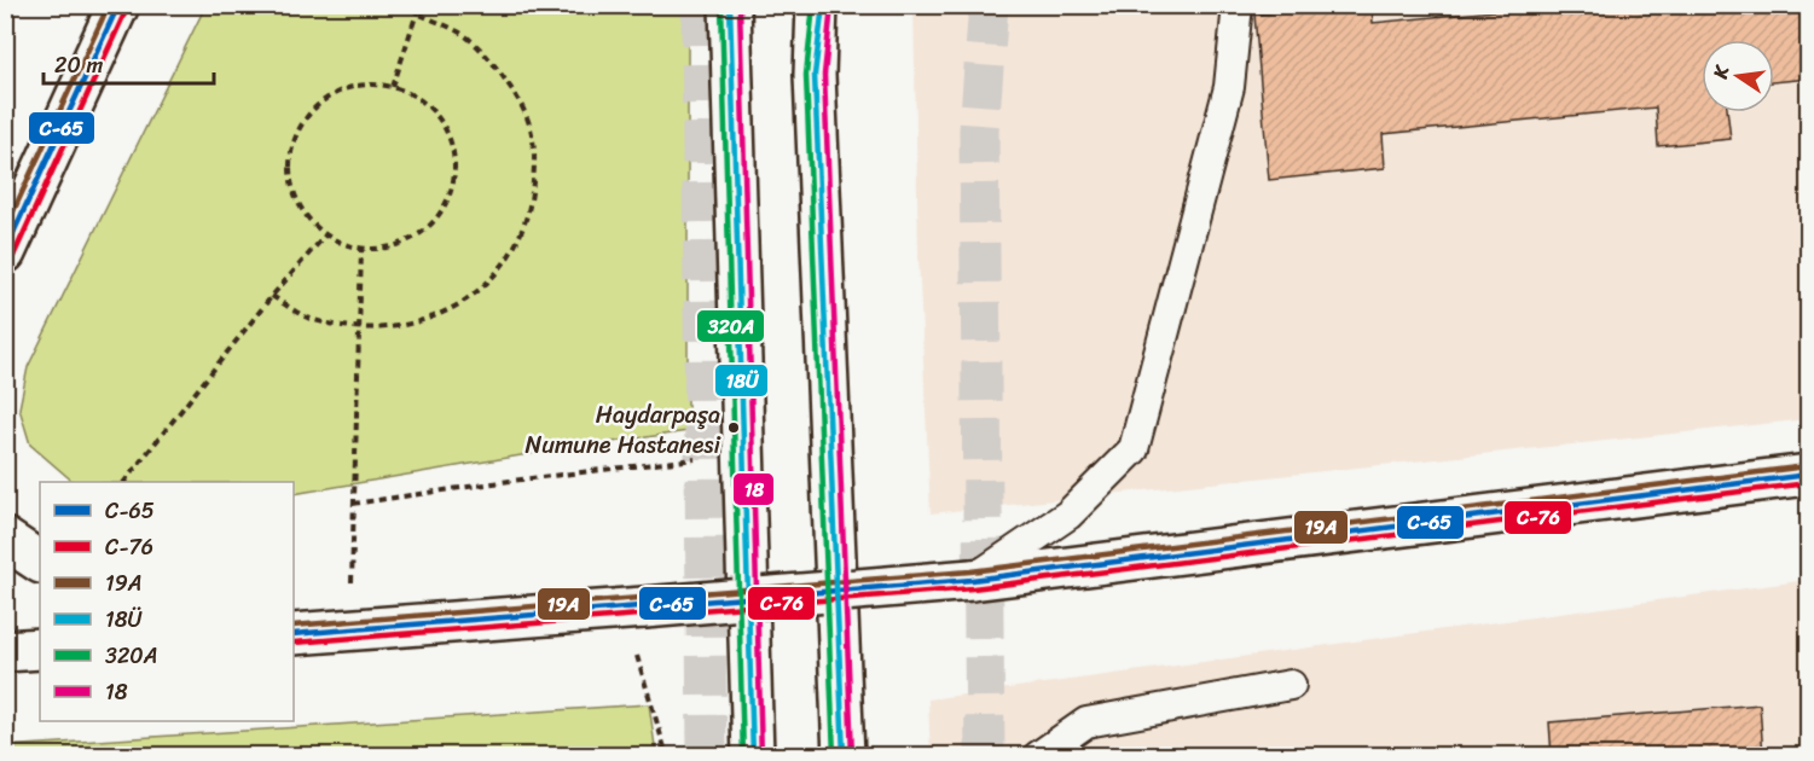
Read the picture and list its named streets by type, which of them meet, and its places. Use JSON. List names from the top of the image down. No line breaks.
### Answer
{"places":["Haydarpaşa Numune Hastanesi"],"lines":["transit line C-65","transit line 19A","transit line 18Ü","transit line 320A","transit line 18","transit line C-76"],"legend":["C-65","C-76","19A","18Ü","320A","18"],"scale_bar":"20 m","north":"left"}
